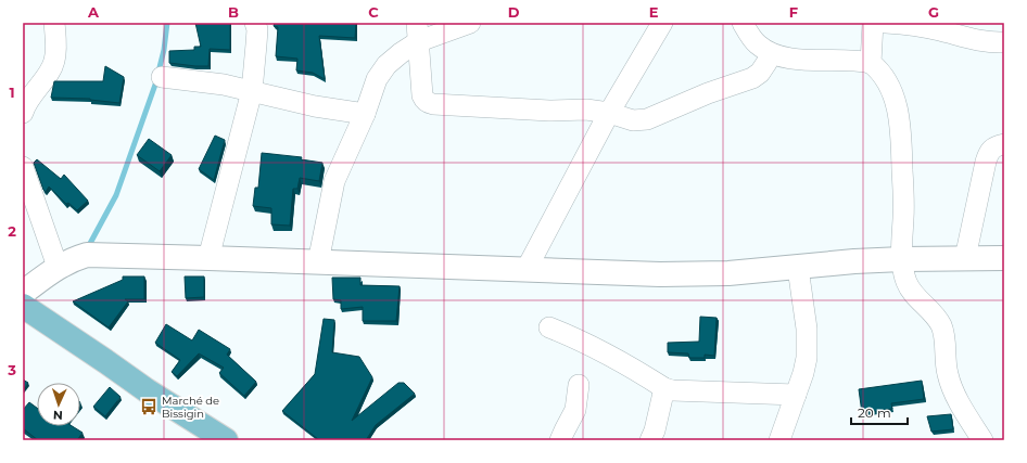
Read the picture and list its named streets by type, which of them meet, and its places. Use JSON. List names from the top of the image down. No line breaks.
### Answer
{"places":{"bus stop":["Marché de Bissigin"]},"scale_bar":"20 m","north":"bottom","grid":{"columns":["A","B","C","D","E","F","G"],"rows":["1","2","3"]}}
